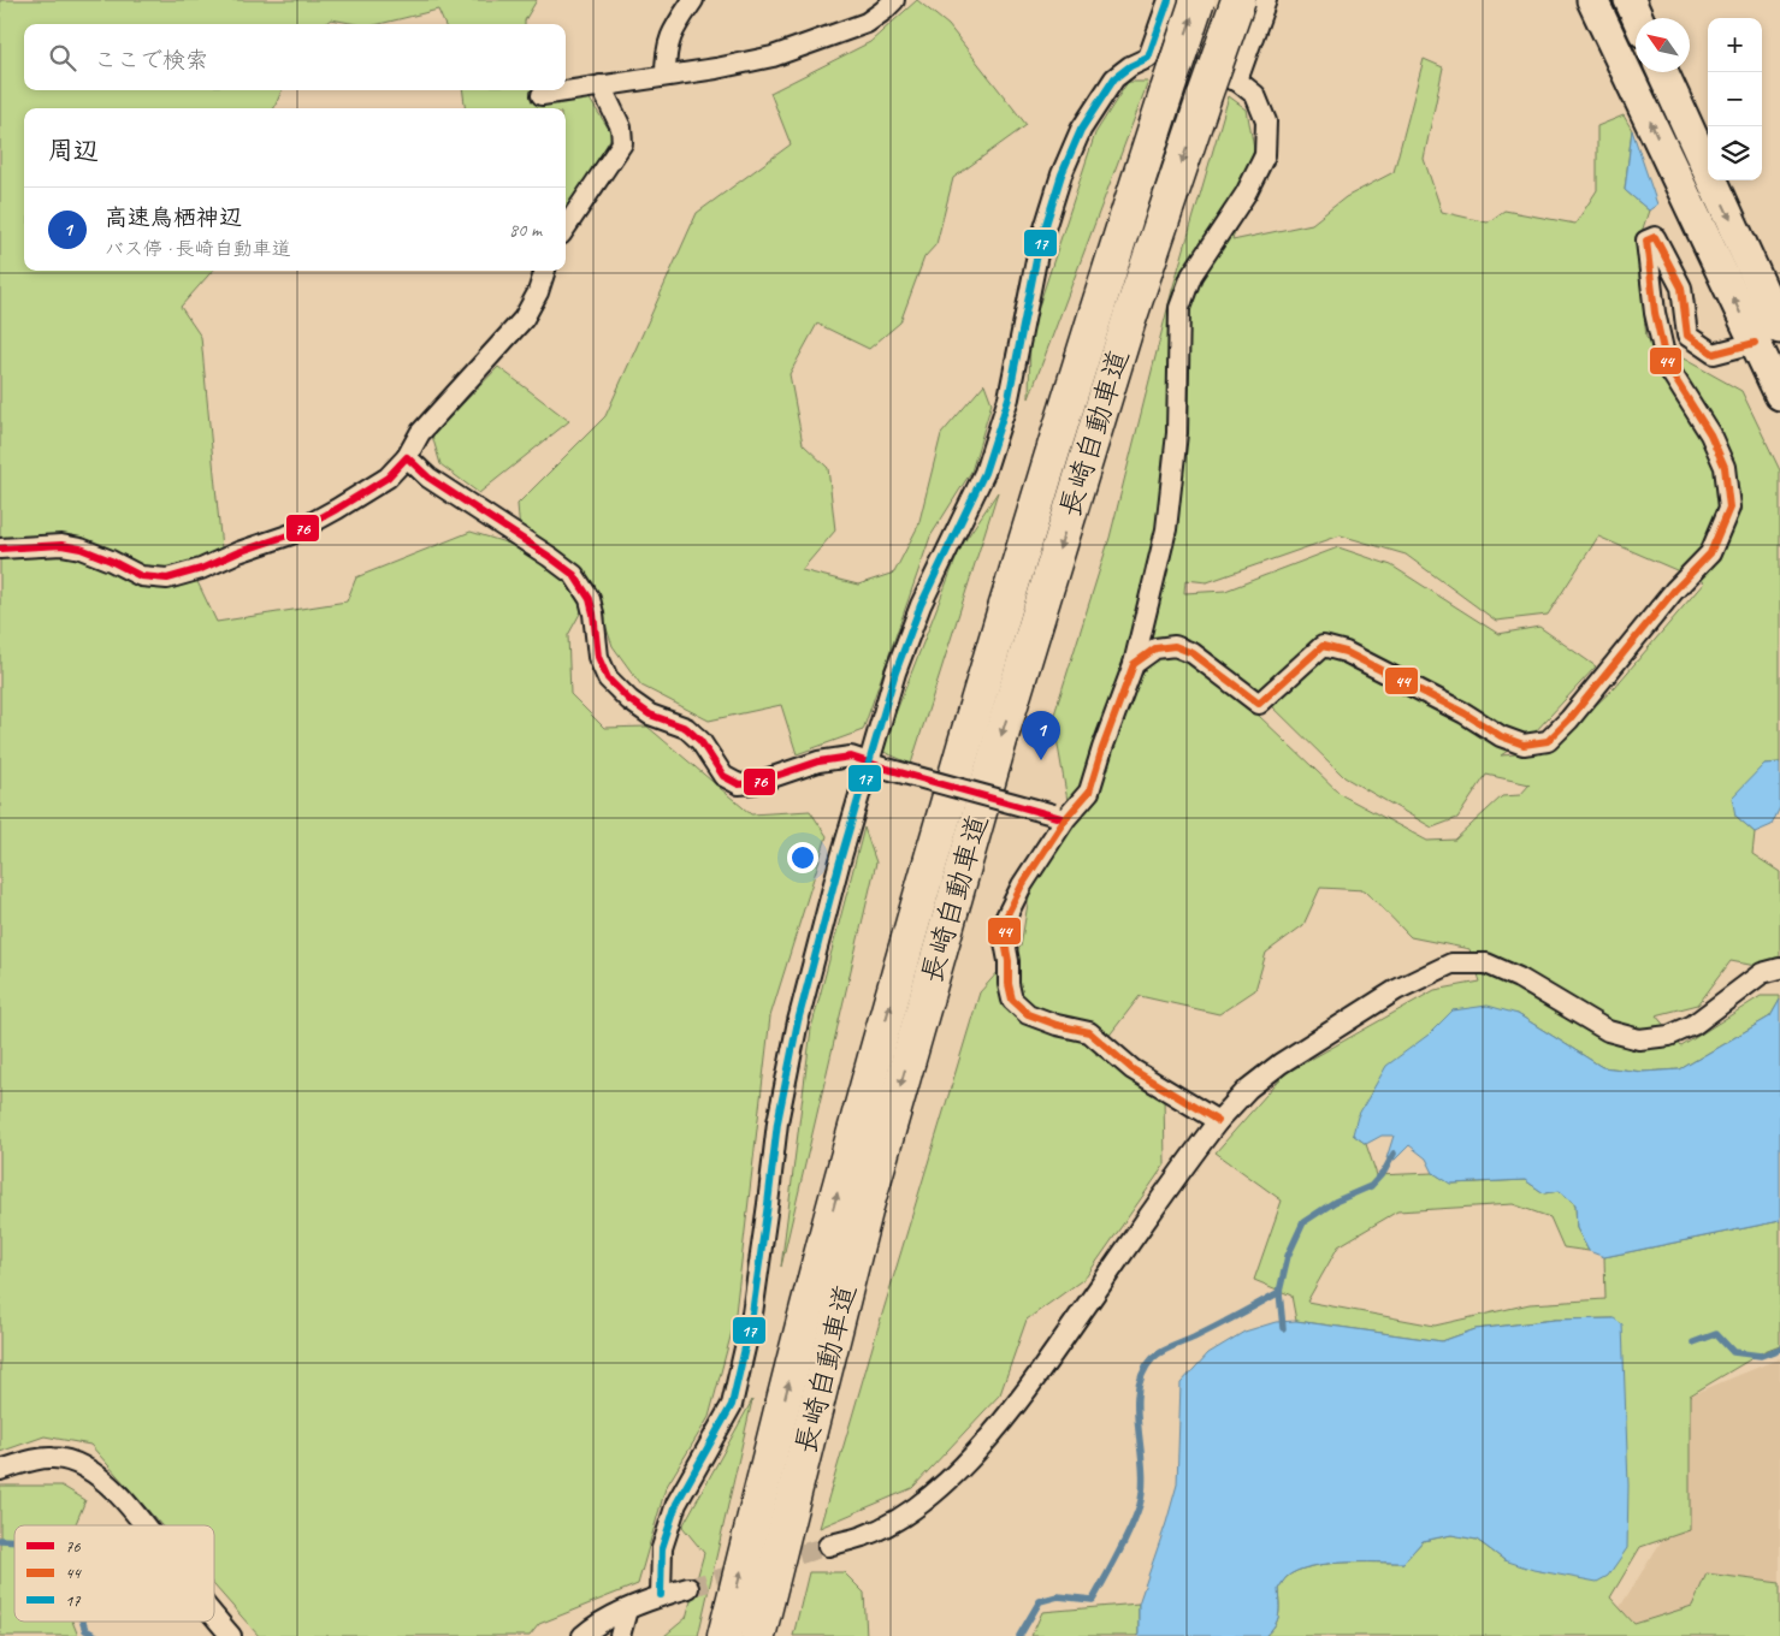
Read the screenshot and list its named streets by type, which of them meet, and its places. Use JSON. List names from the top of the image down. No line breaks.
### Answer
{"streets":{"highway":["長崎自動車道"]},"lines":["transit line 17","transit line 44","transit line 76"],"legend":["76","44","17"],"north":"top left","page":{"map_buttons":["+","−"],"search":"ここで検索","heading":"周辺","list":[{"mark":"1","name":"高速鳥栖神辺","note":"バス停 · 長崎自動車道","value":"80 m"}],"pins":"1"}}
